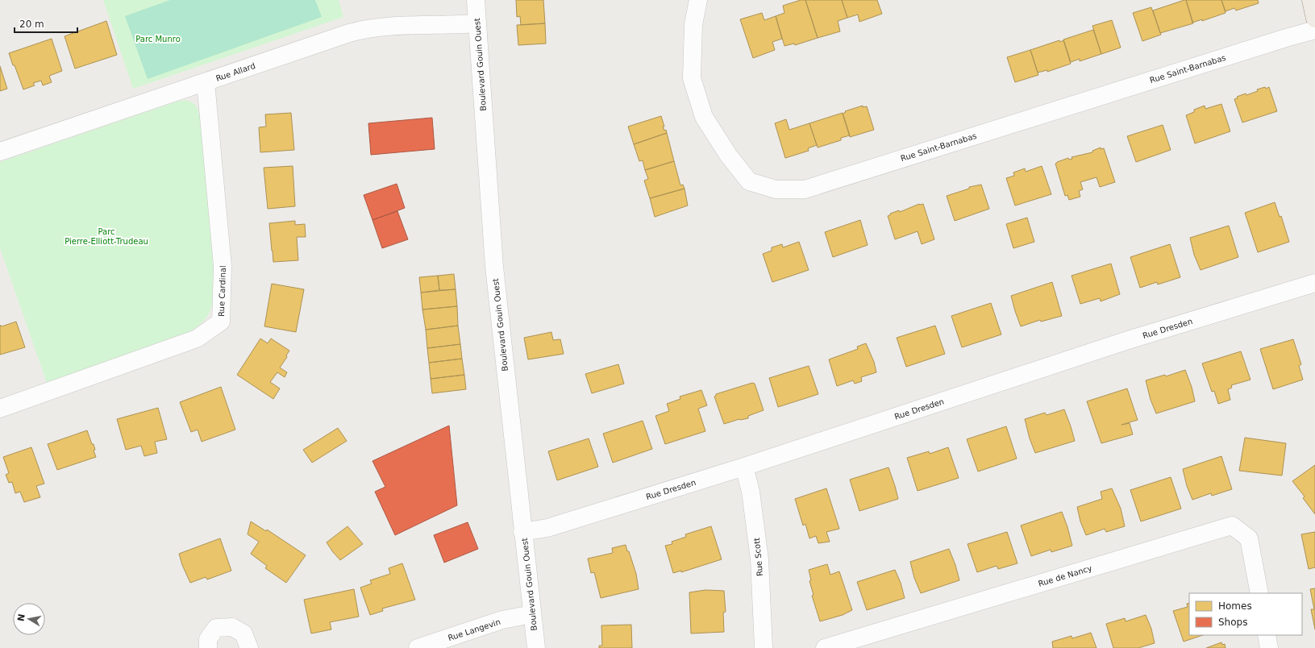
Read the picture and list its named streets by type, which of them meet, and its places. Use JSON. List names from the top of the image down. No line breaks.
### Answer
{"streets":{"street":["Boulevard Gouin Ouest","Rue Saint-Barnabas","Rue Allard","Rue Cardinal","Rue Dresden","Rue Scott","Rue de Nancy","Rue Langevin"]},"crossings":[["Boulevard Gouin Ouest","Rue Allard"],["Boulevard Gouin Ouest","Rue Dresden"],["Boulevard Gouin Ouest","Rue Langevin"],["Rue Allard","Rue Cardinal"],["Rue Dresden","Rue Scott"]],"parks":["Parc Munro","Parc Pierre-Elliott-Trudeau"],"legend":["Homes","Shops"],"scale_bar":"20 m","north":"left"}
